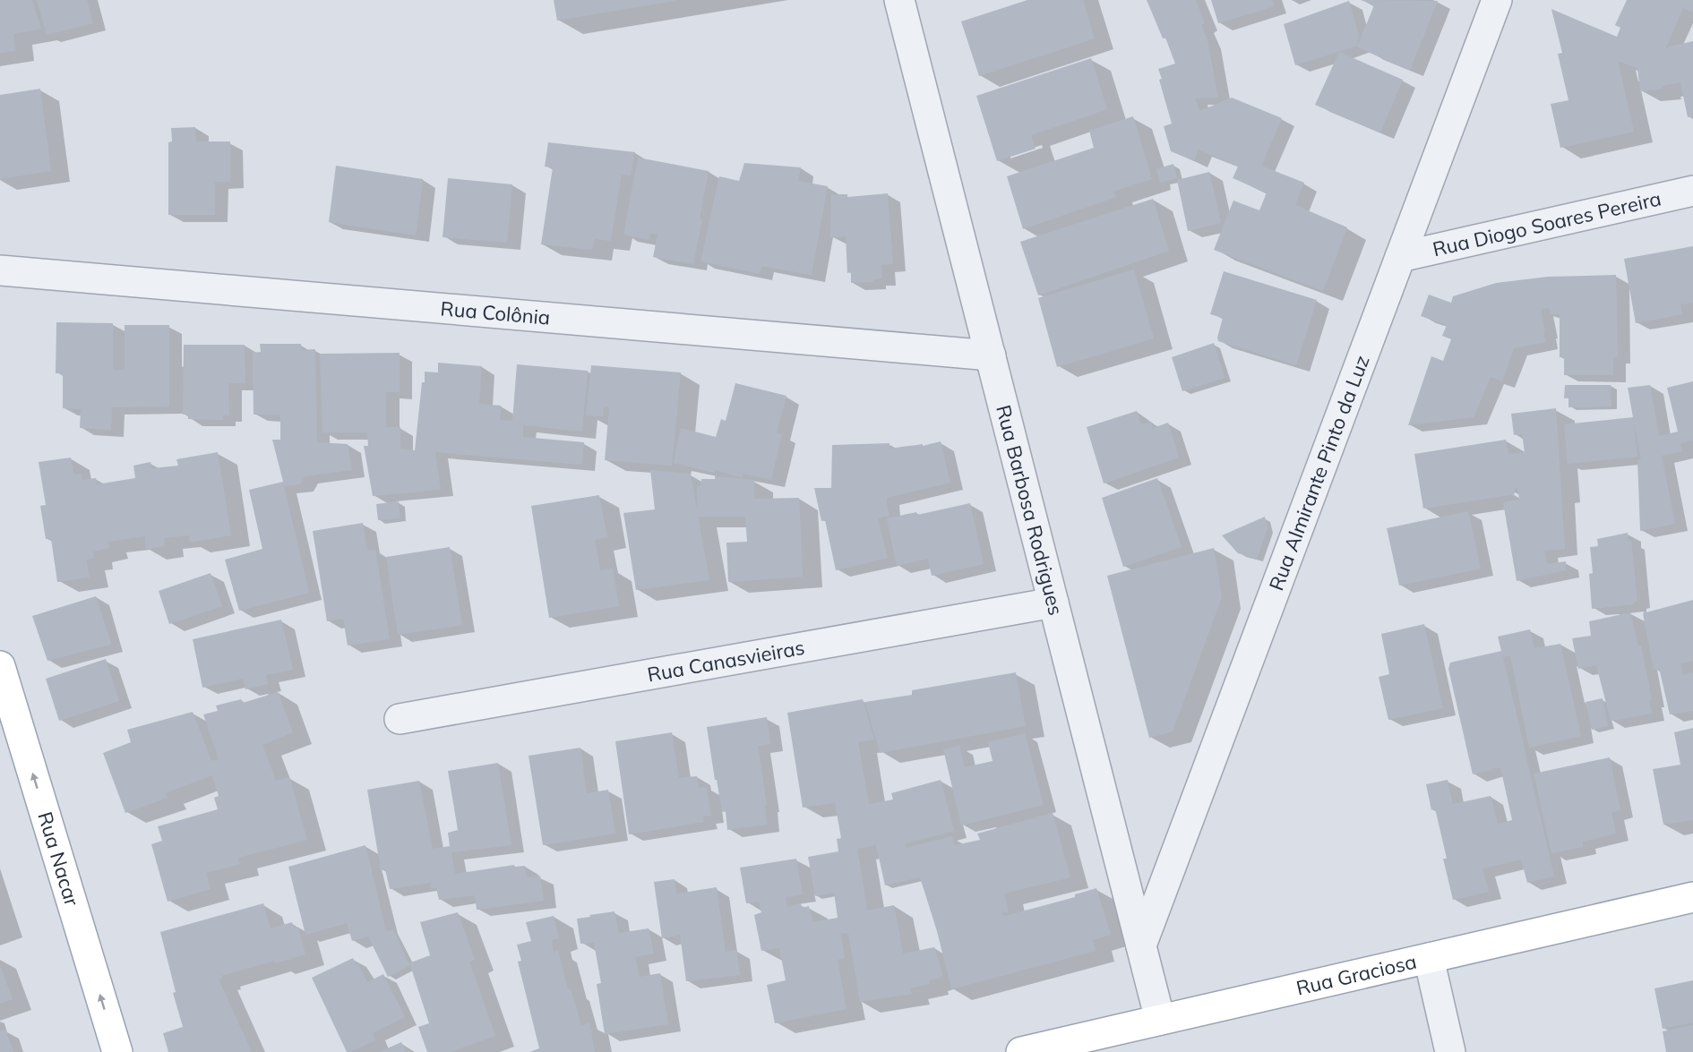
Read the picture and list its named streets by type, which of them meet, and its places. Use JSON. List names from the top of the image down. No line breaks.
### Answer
{"streets":{"main road":["Rua Nacar","Rua Graciosa"],"street":["Rua Diogo Soares Pereira","Rua Colônia","Rua Almirante Pinto da Luz","Rua Barbosa Rodrigues","Rua Canasvieiras"]},"crossings":[["Rua Diogo Soares Pereira","Rua Almirante Pinto da Luz"],["Rua Colônia","Rua Barbosa Rodrigues"],["Rua Almirante Pinto da Luz","Rua Barbosa Rodrigues"],["Rua Barbosa Rodrigues","Rua Canasvieiras"],["Rua Barbosa Rodrigues","Rua Graciosa"]],"one_way":["Rua Nacar"]}
